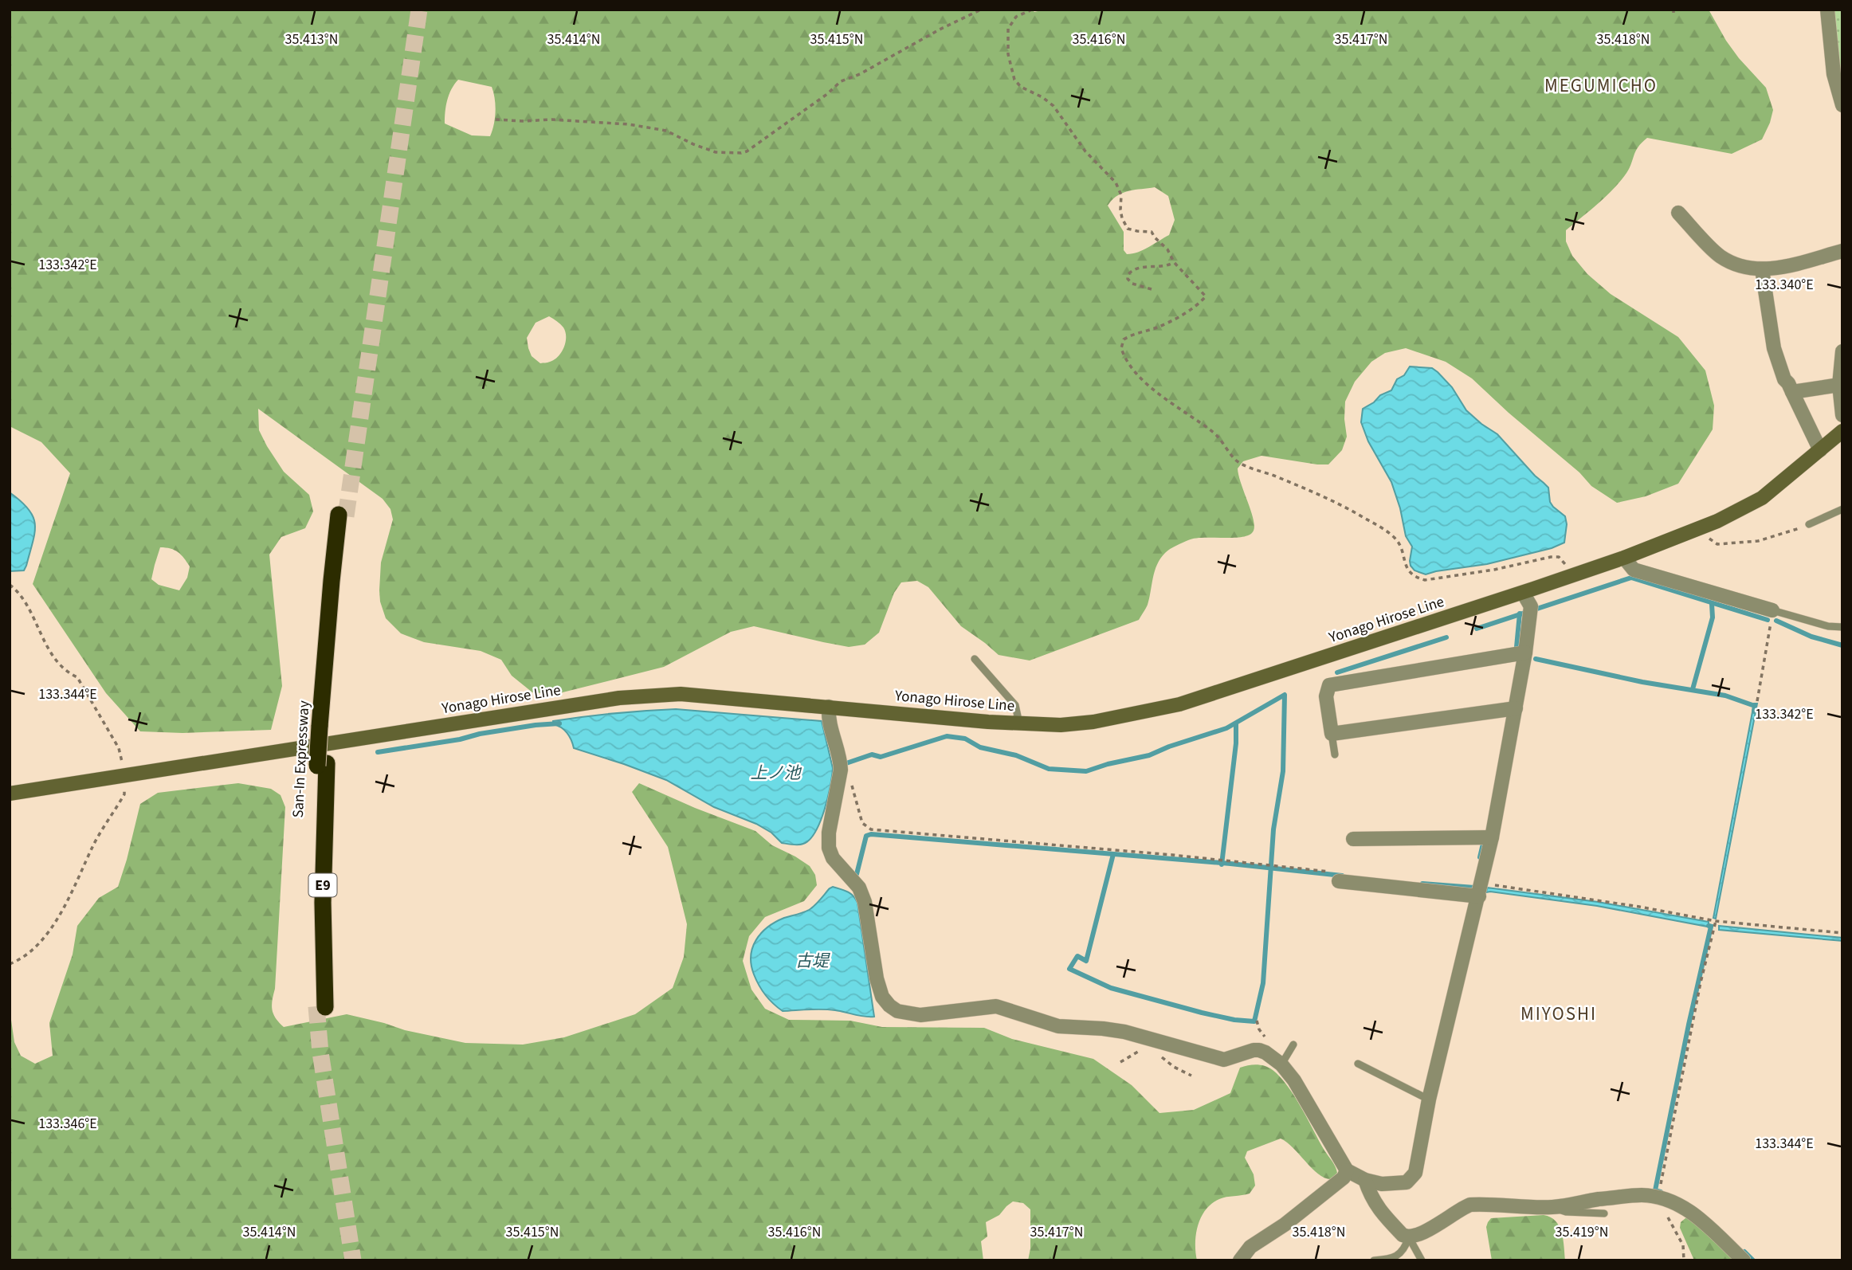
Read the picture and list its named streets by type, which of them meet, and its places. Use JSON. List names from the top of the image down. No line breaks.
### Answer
{"streets":{"highway":["San-In Expressway","E9"],"main road":["Yonago Hirose Line"]},"districts":["MEGUMICHO","MIYOSHI"],"water":["上ノ池","古堤"],"coordinates":["35.413°N","35.414°N","35.415°N","35.416°N","35.417°N","35.418°N","133.342°E","133.340°E","133.344°E","133.346°E","35.419°N"]}
